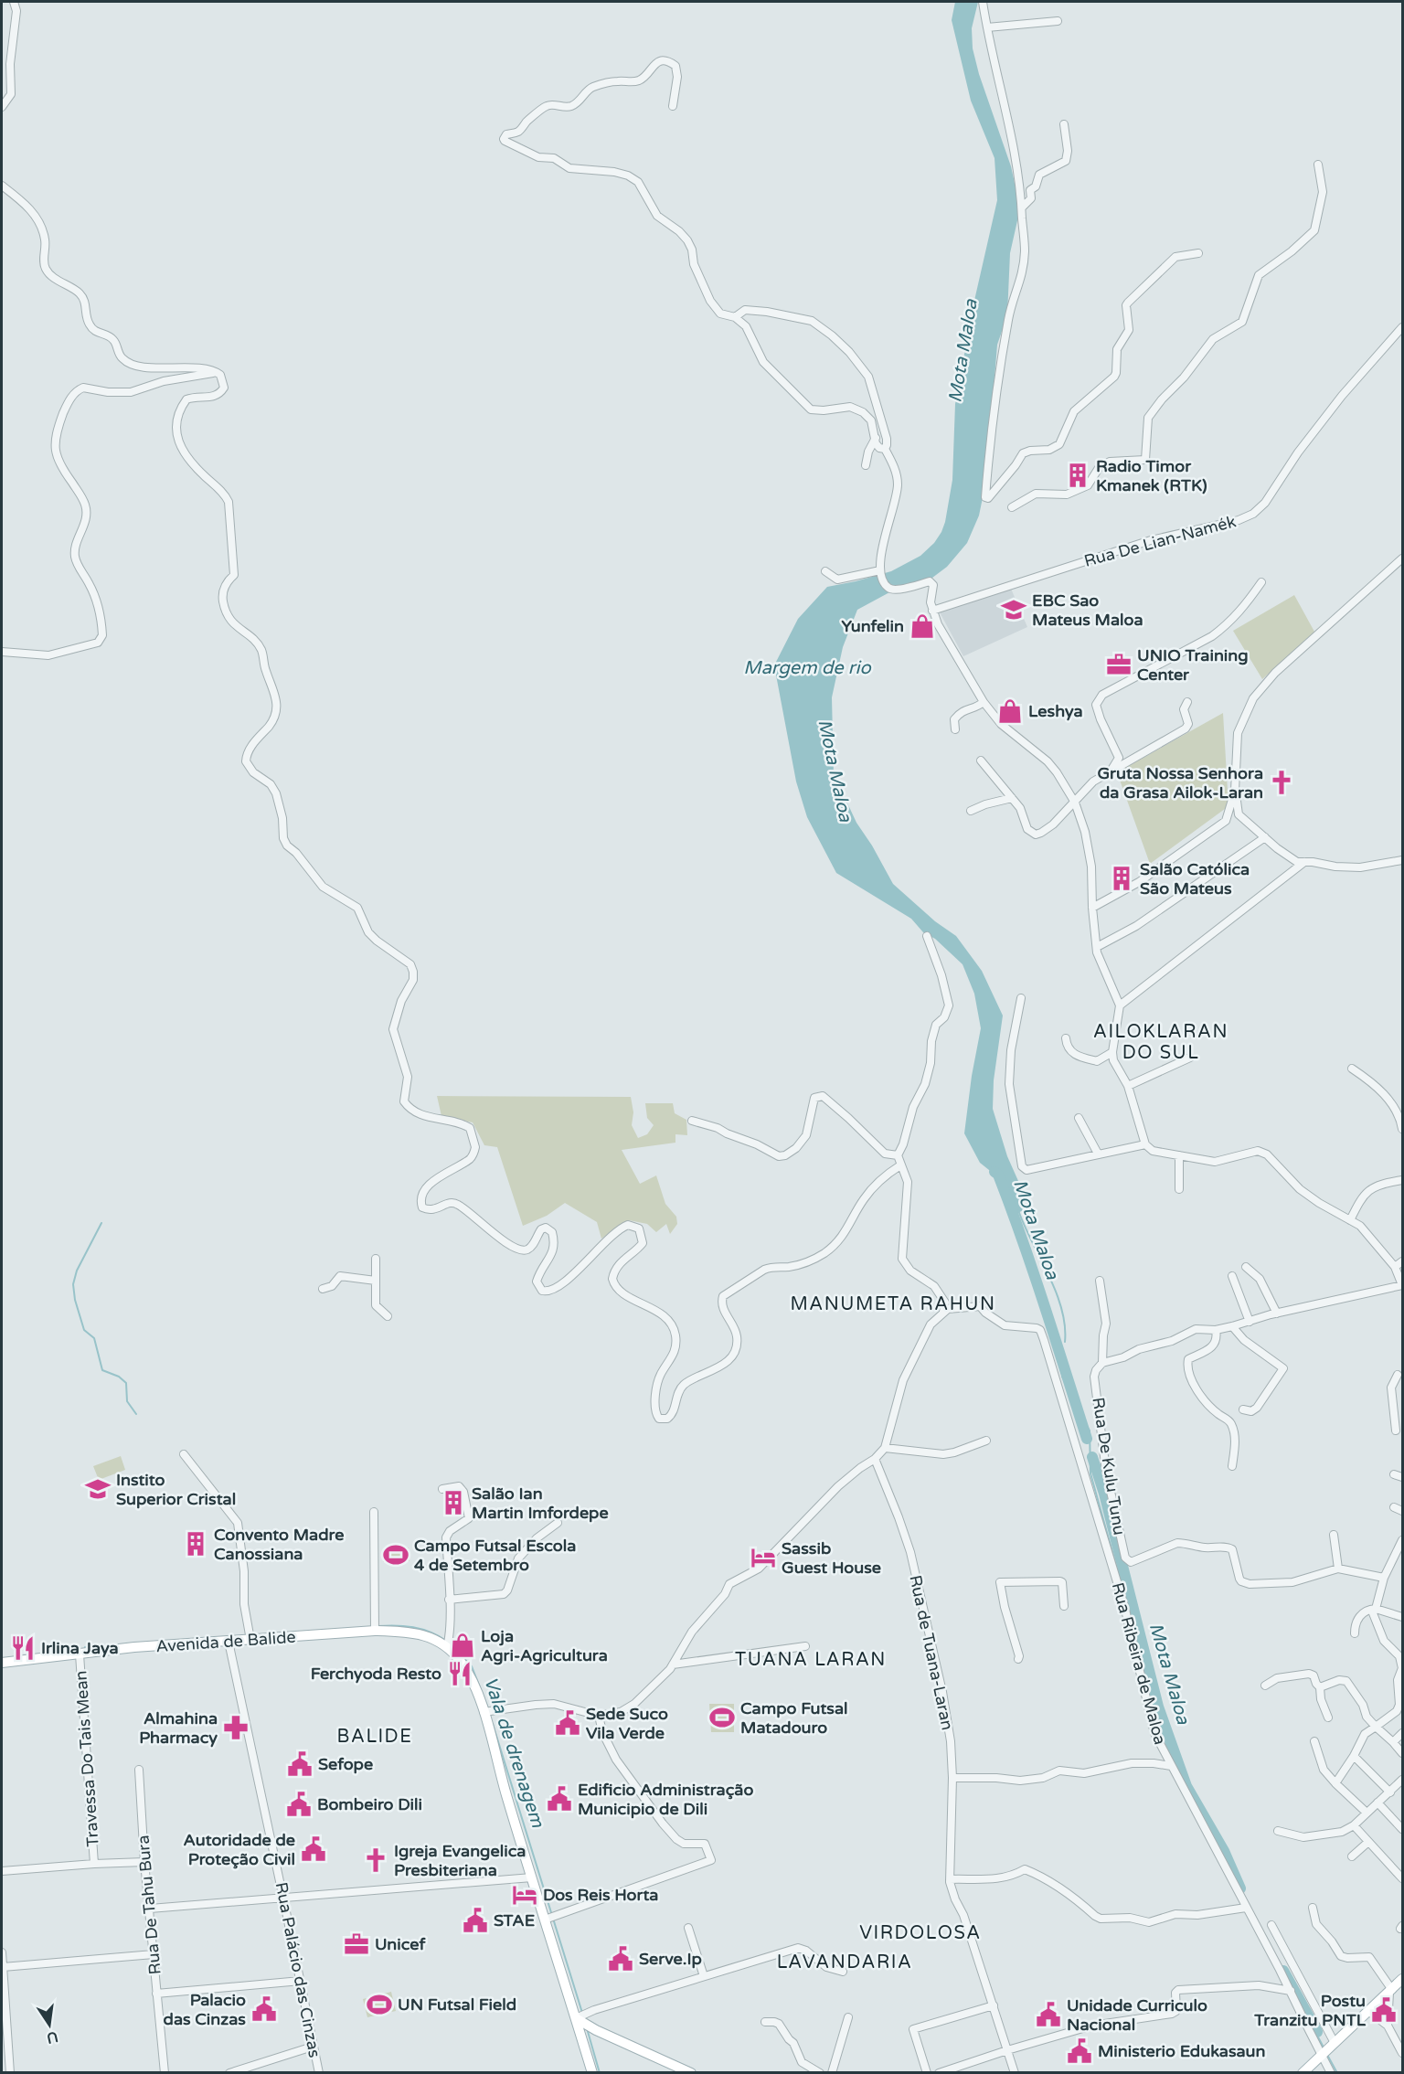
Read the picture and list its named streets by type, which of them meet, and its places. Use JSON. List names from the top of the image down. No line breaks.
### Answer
{"streets":{"main road":["Avenida de Balide"],"street":["Rua De Lian-Namék","Rua De Kulu Tunu","Rua de Tuana-Laran","Rua Ribeira de Maloa","Travessa Do Tais Mean","Rua De Tahu Bura","Rua Palácio das Cinzas"]},"crossings":[["Avenida de Balide","Travessa Do Tais Mean"],["Avenida de Balide","Rua Palácio das Cinzas"]],"districts":["AILOKLARAN DO SUL","MANUMETA RAHUN","TUANA LARAN","BALIDE","VIRDOLOSA","LAVANDARIA"],"water":["Mota Maloa","Margem de rio","Vala de drenagem"],"places":{"building":["Radio Timor Kmanek (RTK)","Salão Católica São Mateus","Salão Ian Martin Imfordepe","Convento Madre Canossiana"],"school or university":["EBC Sao Mateus Maloa","Instito Superior Cristal"],"shop":["Yunfelin","Leshya","Loja Agri-Agricultura"],"office":["UNIO Training Center","Unicef"],"church":["Gruta Nossa Senhora da Grasa Ailok-Laran","Igreja Evangelica Presbiteriana"],"sports":["Campo Futsal Escola 4 de Setembro","Campo Futsal Matadouro","UN Futsal Field"],"hotel":["Sassib Guest House","Dos Reis Horta"],"restaurant":["Irlina Jaya","Ferchyoda Resto"],"public building":["Sede Suco Vila Verde","Sefope","Edificio Administração Municipio de Dili","Bombeiro Dili","Autoridade de Proteção Civil","STAE","Serve.Ip","Palacio das Cinzas","Postu Tranzitu PNTL","Unidade Curriculo Nacional","Ministerio Edukasaun"],"pharmacy":["Almahina Pharmacy"]},"north":"bottom"}
